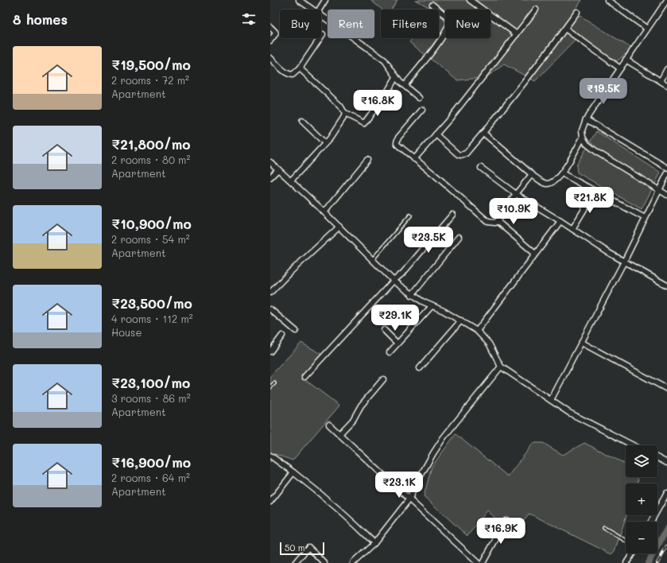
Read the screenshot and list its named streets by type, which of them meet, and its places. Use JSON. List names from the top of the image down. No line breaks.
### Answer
{"scale_bar":"50 m","page":{"heading":"8 homes","chip":["Buy","Rent","Filters","New"],"list":[{"name":"₹19,500/mo","note":"2 rooms · 72 m² · Apartment"},{"name":"₹21,800/mo","note":"2 rooms · 80 m² · Apartment"},{"name":"₹10,900/mo","note":"2 rooms · 54 m² · Apartment"},{"name":"₹23,500/mo","note":"4 rooms · 112 m² · House"},{"name":"₹23,100/mo","note":"3 rooms · 86 m² · Apartment"},{"name":"₹16,900/mo","note":"2 rooms · 64 m² · Apartment"}],"price":["₹19.5K","₹16.8K","₹21.8K","₹10.9K","₹23.5K","₹29.1K","₹23.1K","₹16.9K"],"map_buttons":["+","−"],"scale":"50 m"}}
